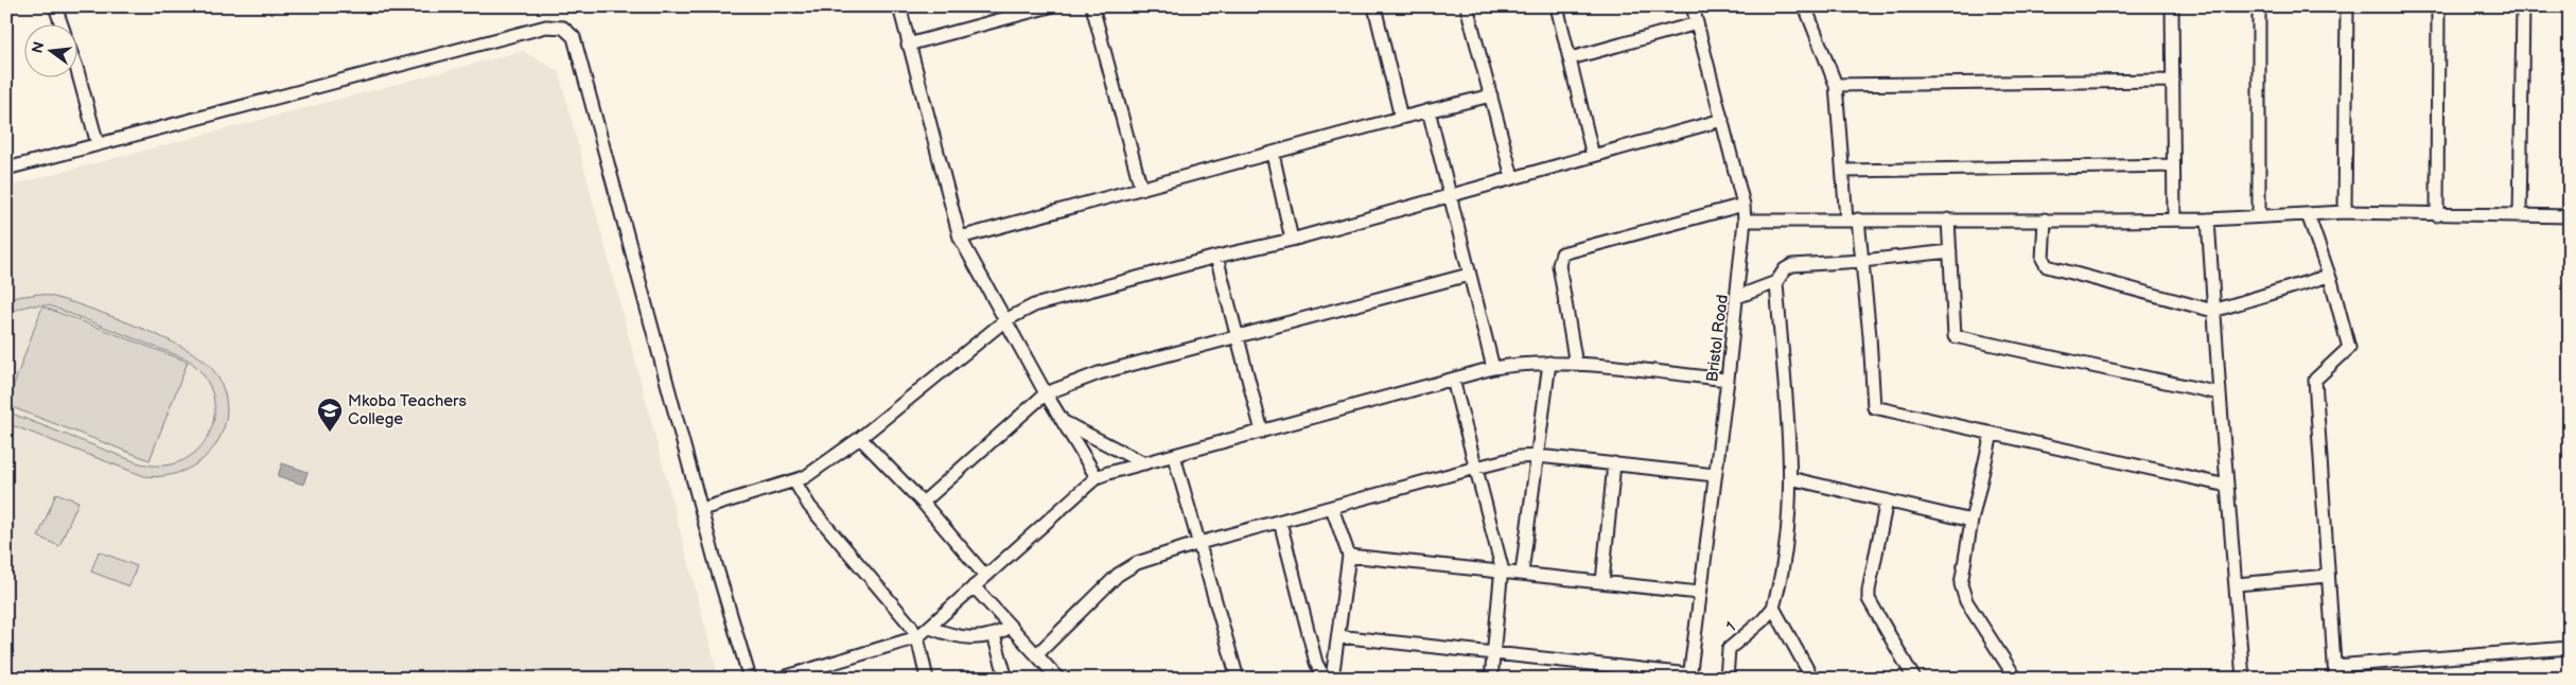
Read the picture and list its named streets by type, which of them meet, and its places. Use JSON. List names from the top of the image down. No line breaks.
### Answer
{"streets":{"street":["Bristol Road","1"]},"places":{"school or university":["Mkoba Teachers College"]},"north":"left"}
